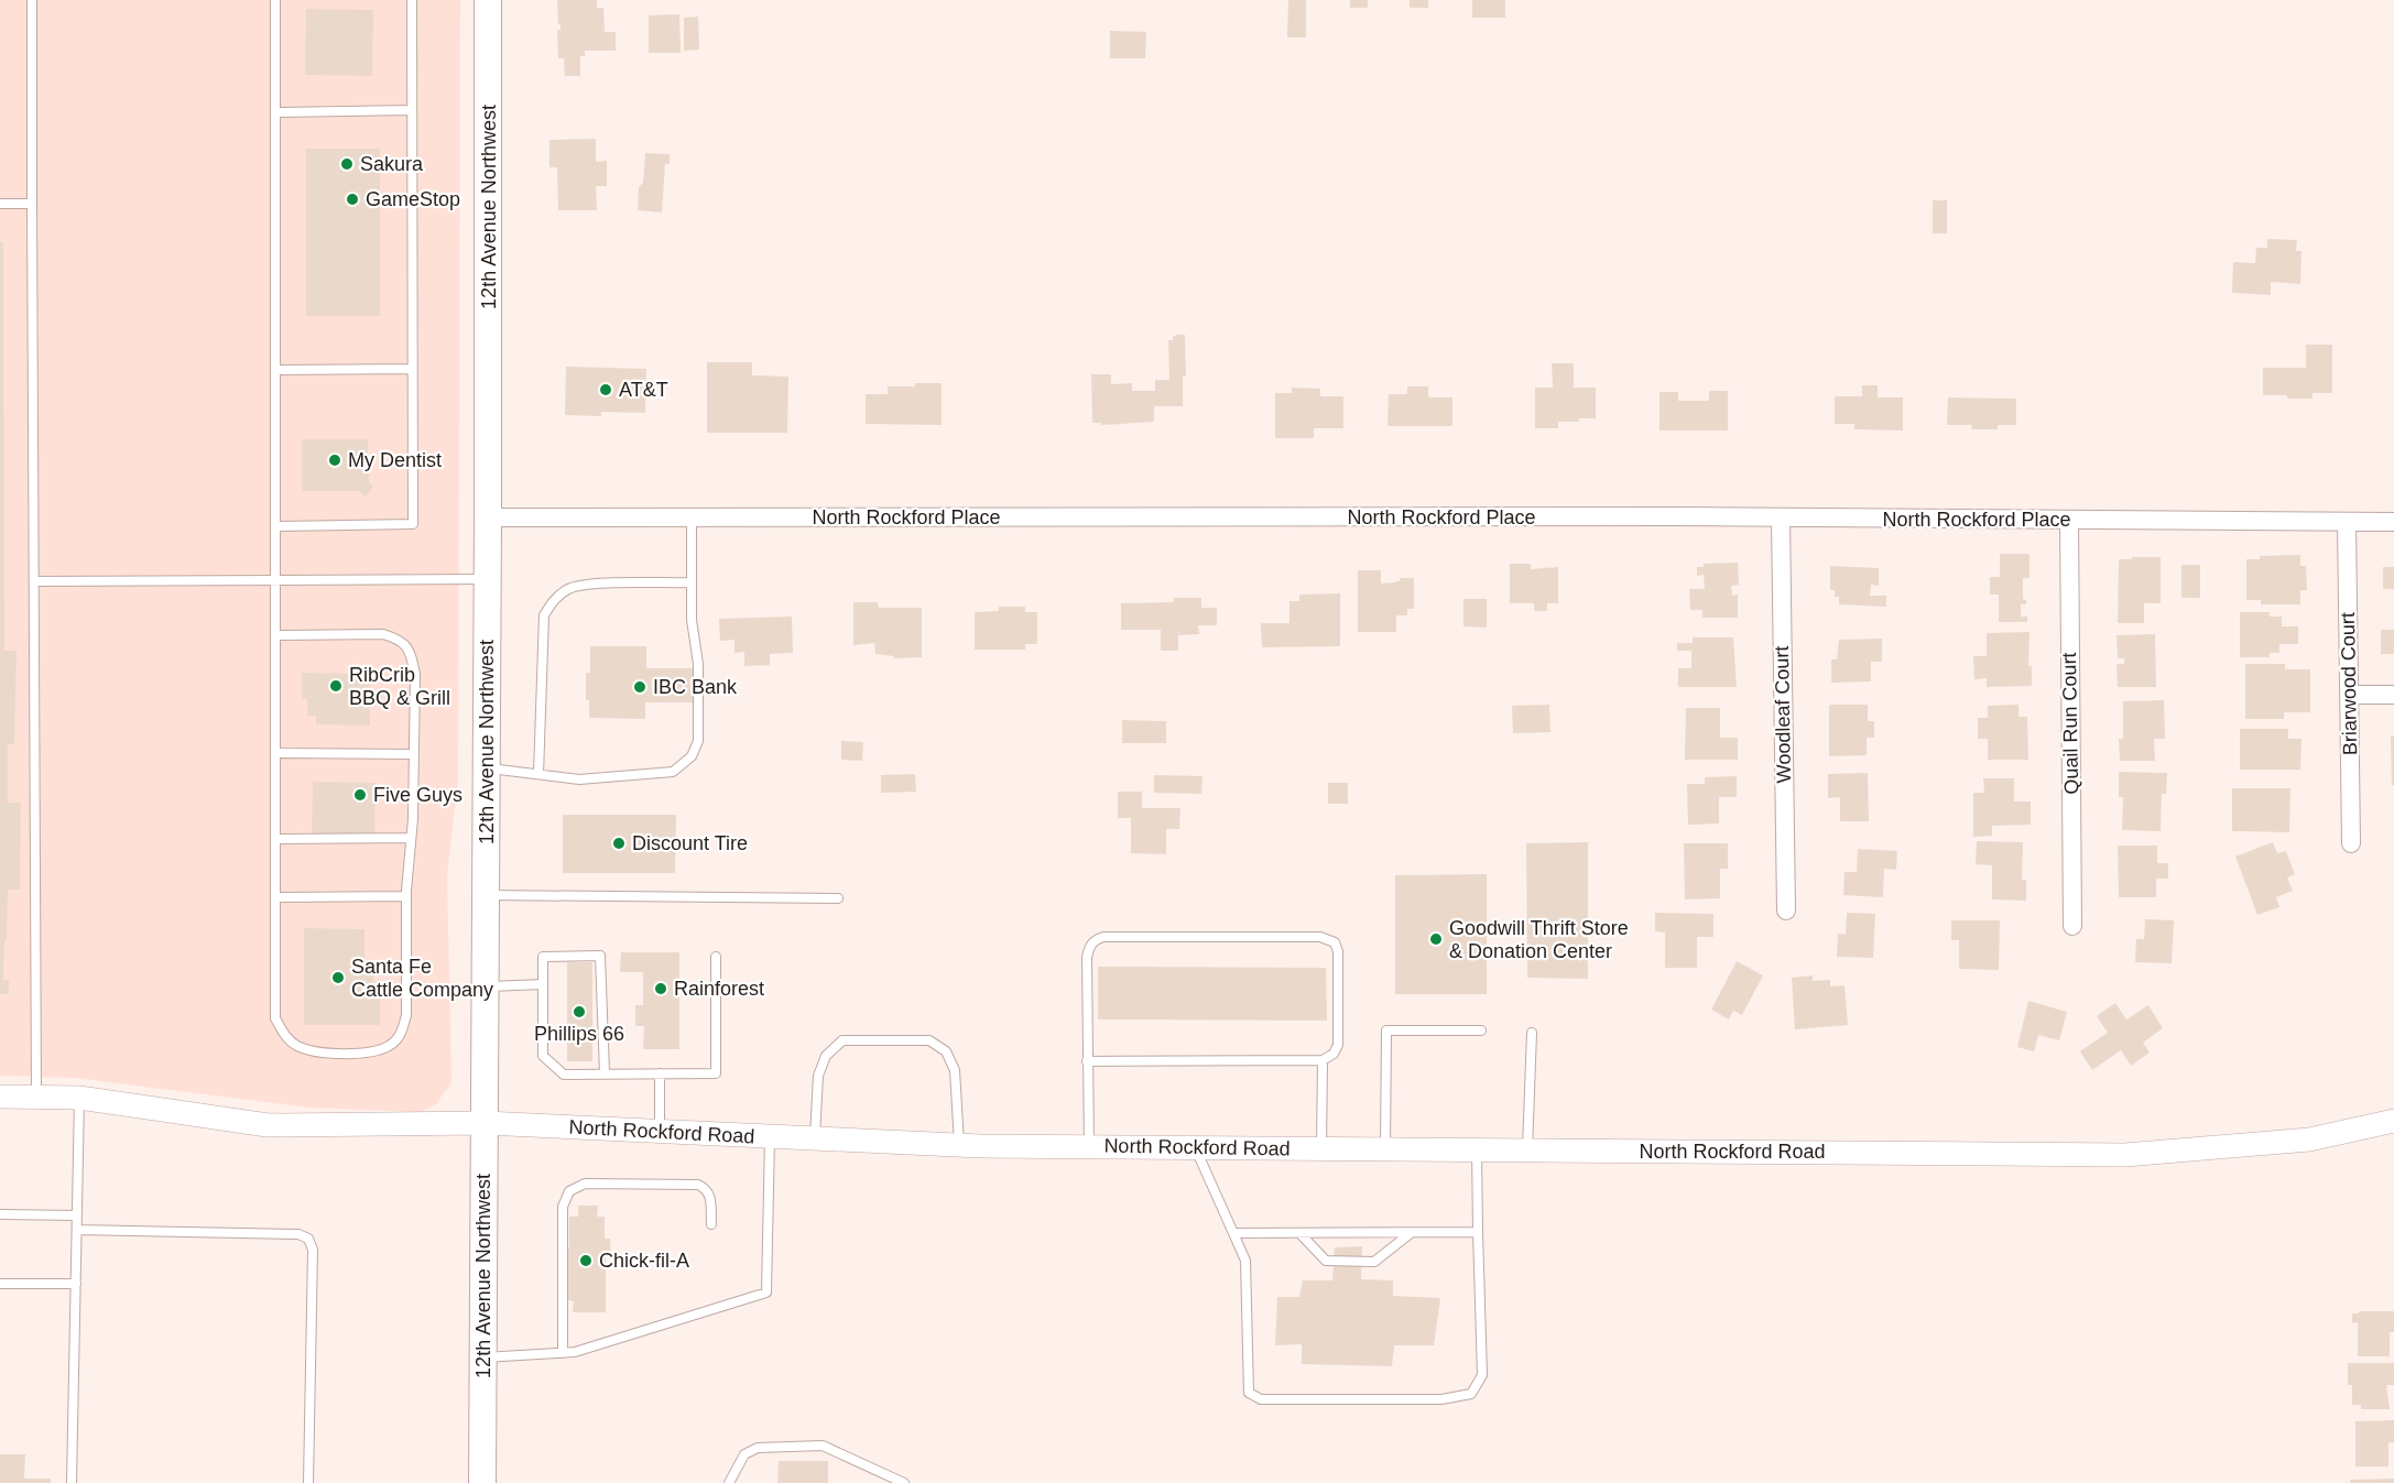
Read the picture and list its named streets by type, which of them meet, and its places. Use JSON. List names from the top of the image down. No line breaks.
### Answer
{"streets":{"main road":["12th Avenue Northwest"],"street":["North Rockford Place","Briarwood Court","Woodleaf Court","Quail Run Court","North Rockford Road"]},"crossings":[["12th Avenue Northwest","North Rockford Place"],["12th Avenue Northwest","North Rockford Road"],["North Rockford Place","Briarwood Court"],["North Rockford Place","Woodleaf Court"],["North Rockford Place","Quail Run Court"]],"places":["Sakura","GameStop","AT&T","My Dentist","RibCrib BBQ & Grill","IBC Bank","Five Guys","Discount Tire","Goodwill Thrift Store & Donation Center","Santa Fe Cattle Company","Rainforest","Phillips 66","Chick-fil-A"]}
